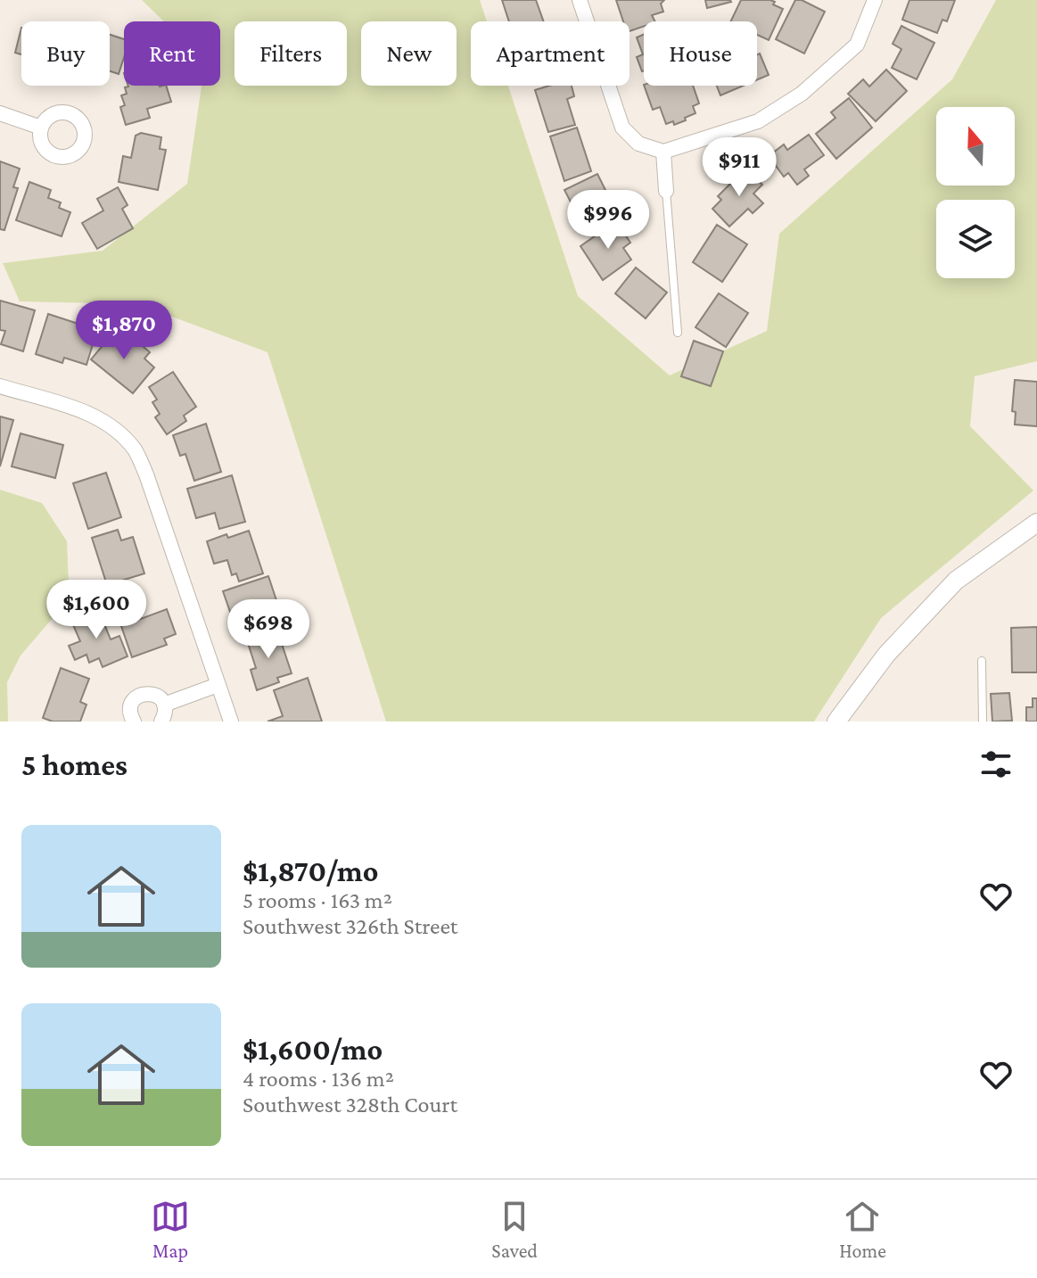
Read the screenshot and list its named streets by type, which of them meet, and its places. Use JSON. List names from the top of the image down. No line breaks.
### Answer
{"north":"top","page":{"chip":["Buy","Rent","Filters","New","Apartment","House"],"price":["$911","$996","$1,870","$1,600","$698"],"heading":"5 homes","list":[{"name":"$1,870/mo","note":"5 rooms · 163 m² · Southwest 326th Street"},{"name":"$1,600/mo","note":"4 rooms · 136 m² · Southwest 328th Court"}],"tabs":["Map","Saved","Home"]}}
